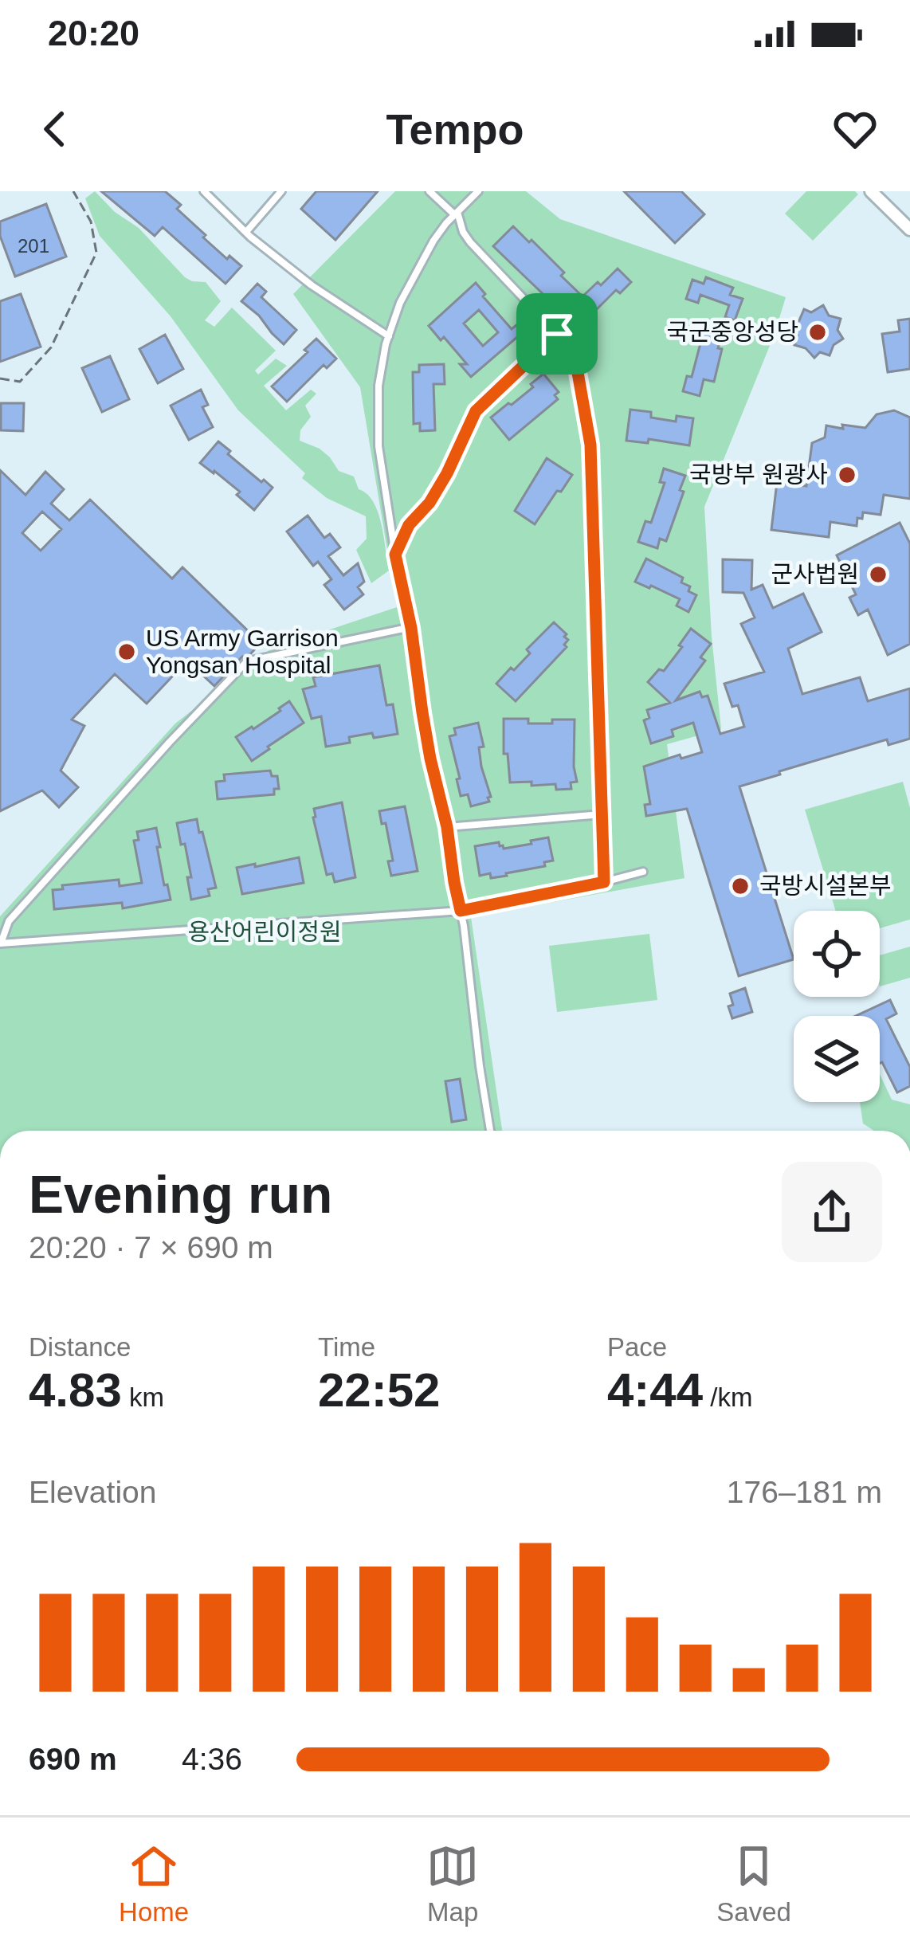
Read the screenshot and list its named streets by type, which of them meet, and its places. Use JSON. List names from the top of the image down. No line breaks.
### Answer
{"parks":["용산어린이정원"],"places":["국군중앙성당","국방부 원광사","군사법원","US Army Garrison Yongsan Hospital","국방시설본부"],"house_numbers":["201"],"page":{"status":"20:20","header":"Tempo","heading":["Evening run","20:20 · 7 × 690 m"],"stats":[["Distance","4.83 km"],["Time","22:52"],["Pace","4:44 /km"]],"chart":["Elevation","176–181 m"],"list":[{"name":"690 m","note":"4:36"}],"tabs":["Home","Map","Saved"]}}
